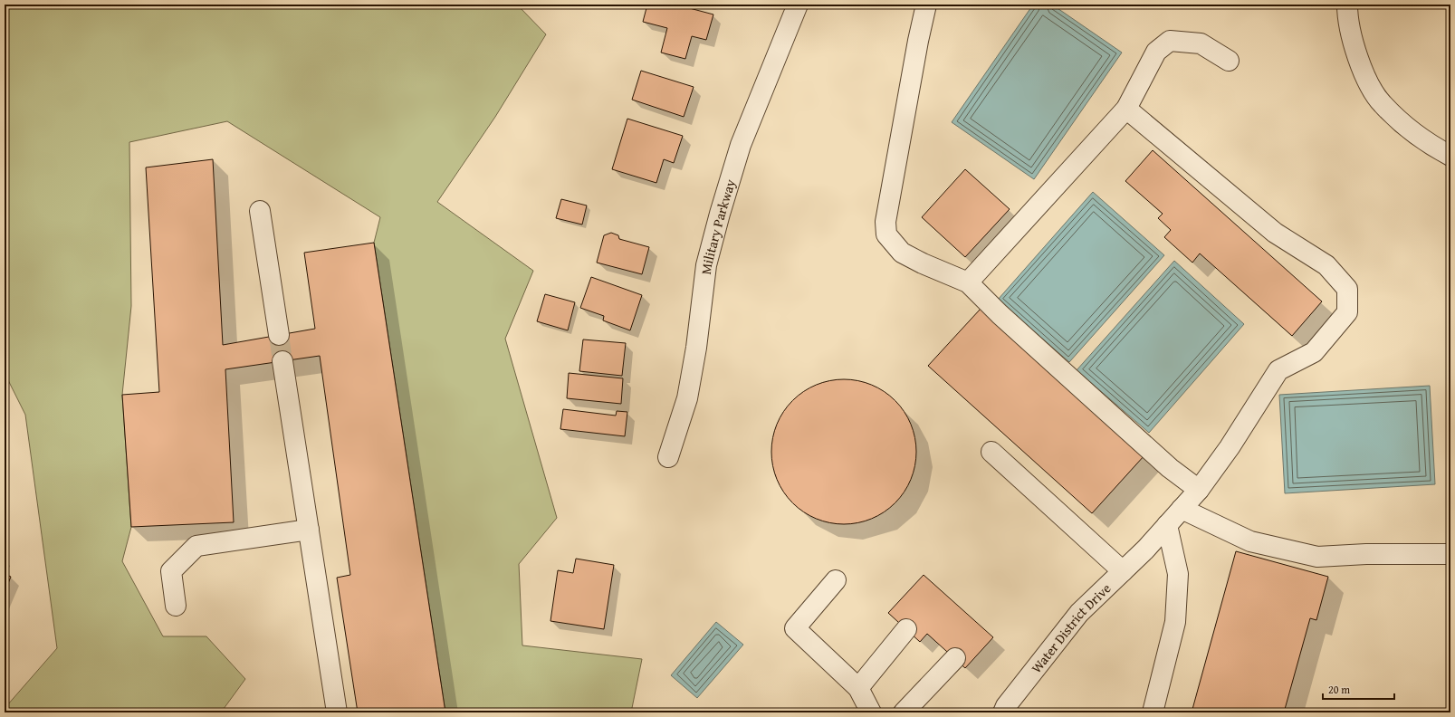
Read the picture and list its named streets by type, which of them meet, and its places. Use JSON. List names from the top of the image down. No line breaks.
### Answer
{"streets":{"street":["Military Parkway","Water District Drive"]},"scale_bar":"20 m"}
